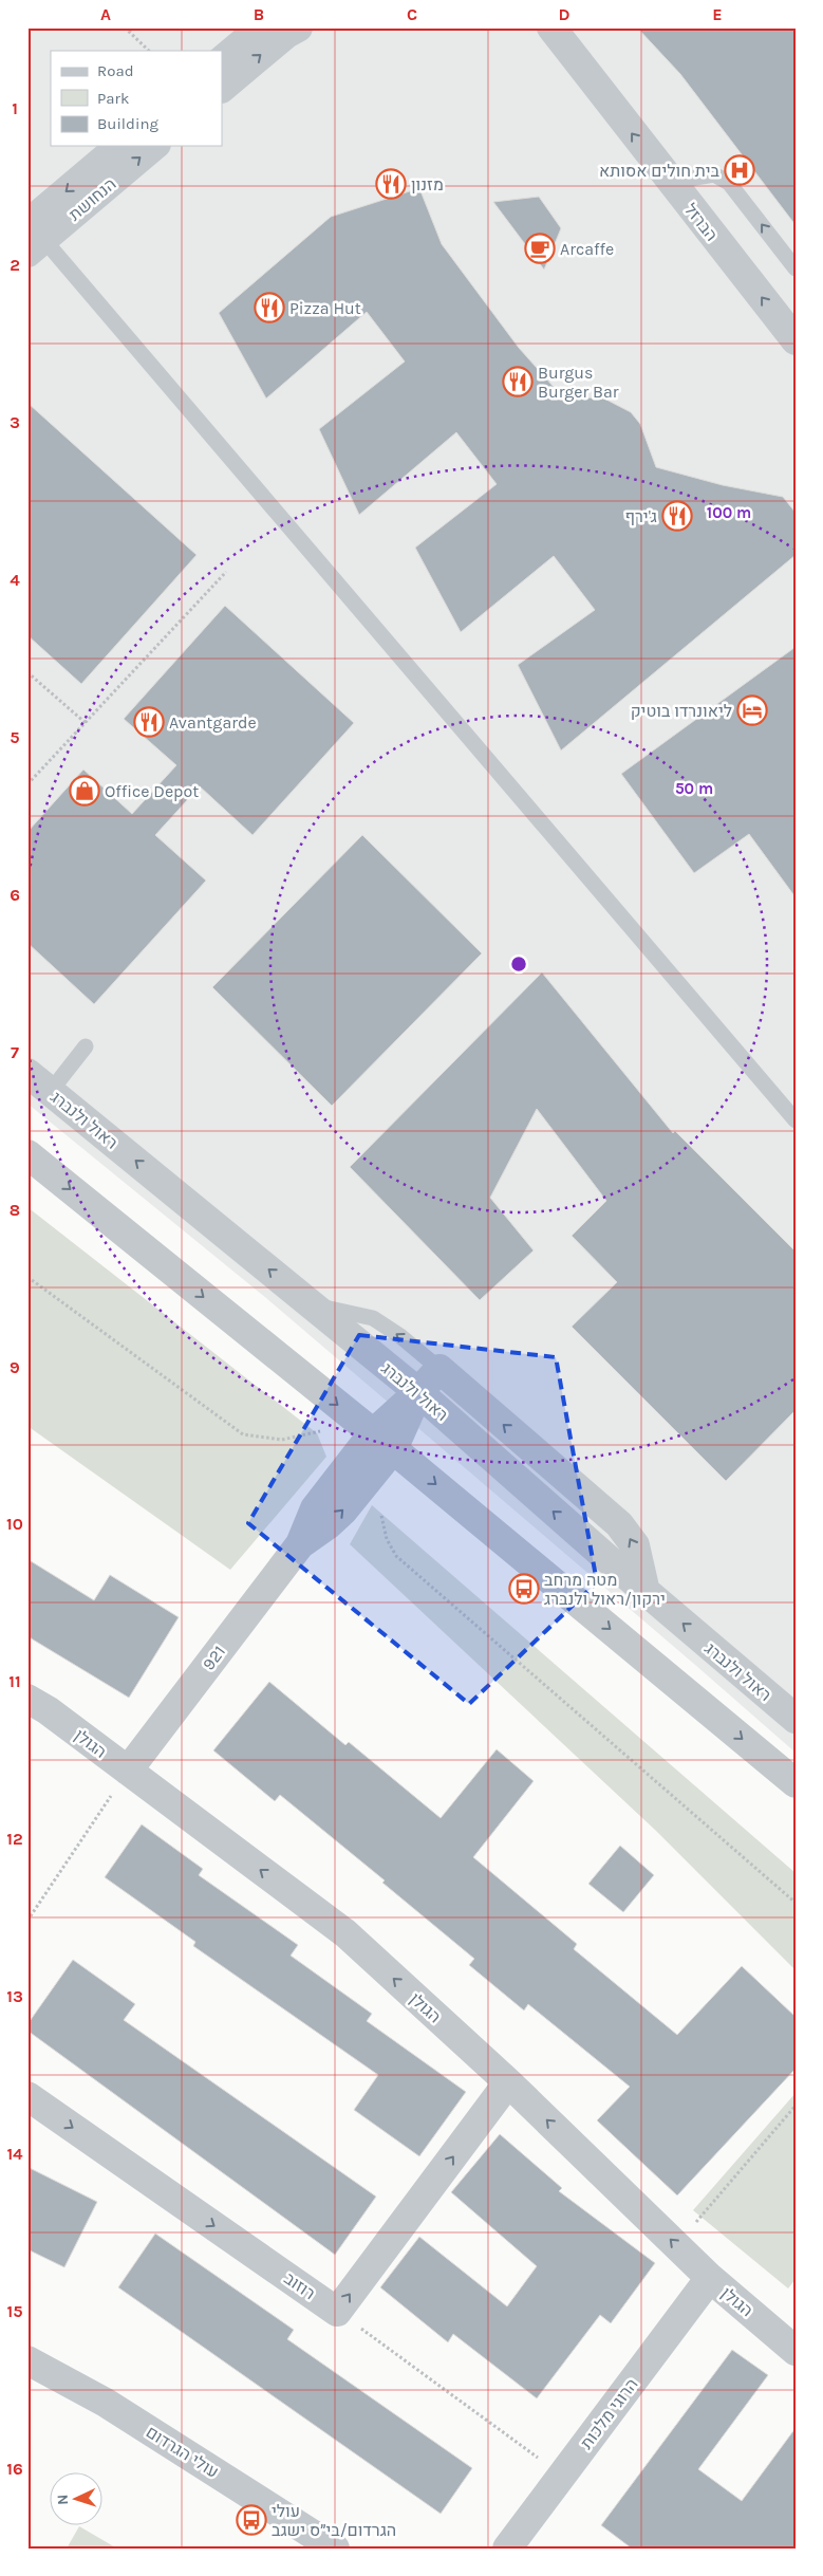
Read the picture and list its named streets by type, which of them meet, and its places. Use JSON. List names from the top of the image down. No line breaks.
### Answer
{"streets":{"street":["הנחושת","הברזל","ראול ולנברג","921","הגולן","רוזוב","הרוגי מלכות","עולי הגרדום"]},"crossings":[["ראול ולנברג","921"],["921","הגולן"],["הגולן","הרוגי מלכות"]],"one_way":["הברזל","הגולן","רוזוב"],"places":{"hospital":["בית חולים אסותא"],"restaurant":["מזנון","Pizza Hut","Burgus Burger Bar","ג'ירף","Avantgarde"],"cafe":["Arcaffe"],"hotel":["ליאונרדו בוטיק"],"shop":["Office Depot"],"bus stop":["מטה מרחב ירקון/ראול ולנברג","עולי הגרדום/בי״ס ישגב"]},"legend":["Road","Park","Building"],"north":"left","grid":{"columns":["A","B","C","D","E"],"rows":["1","2","3","4","5","6","7","8","9","10","11","12","13","14","15","16"]},"rings":["100 m","50 m"]}
